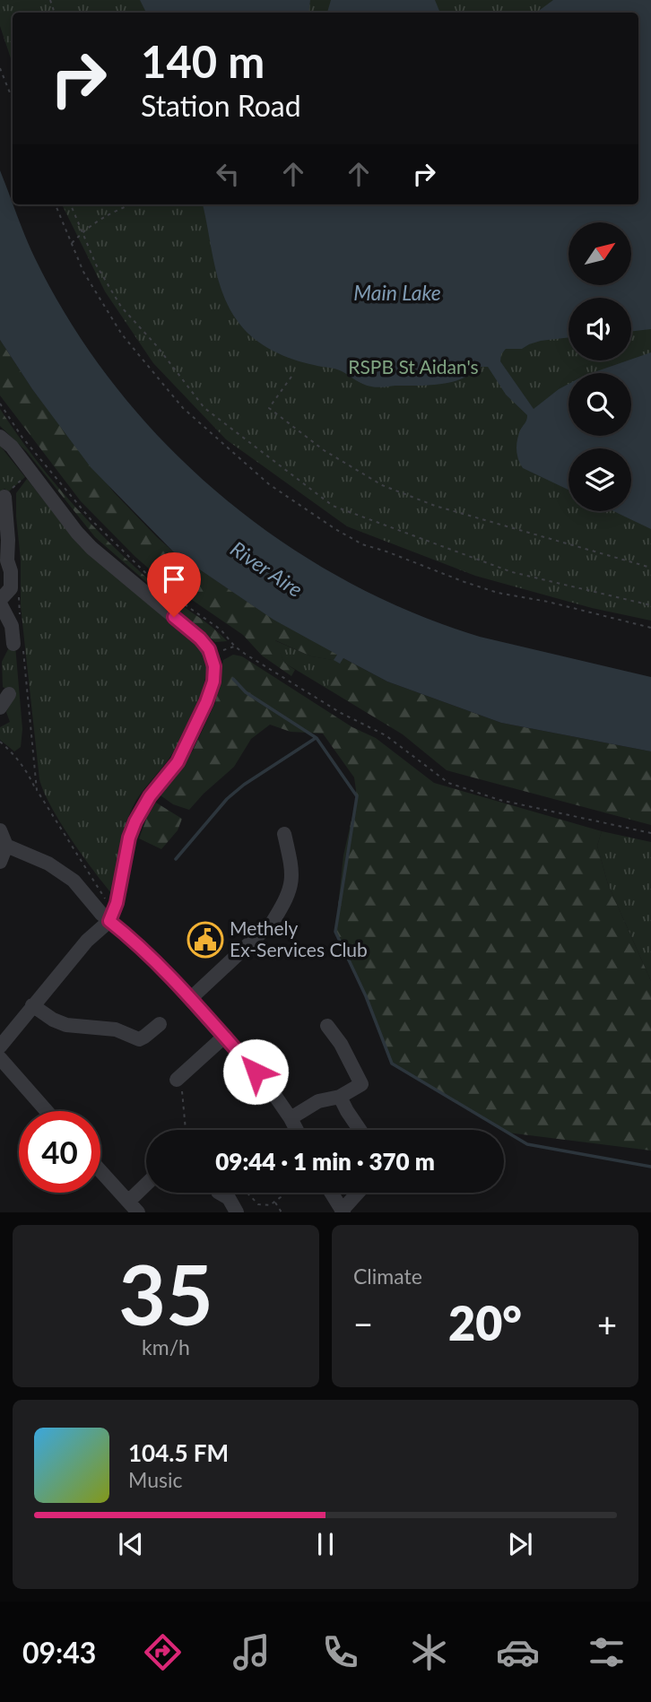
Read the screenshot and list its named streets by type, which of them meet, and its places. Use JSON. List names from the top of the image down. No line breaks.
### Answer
{"water":["Main Lake","River Aire"],"parks":["RSPB St Aidan's"],"places":{"public building":["Methely Ex-Services Club"]},"north":"top right","page":{"turn":["140 m","Station Road"],"limit":"40","trip":"09:44 · 1 min · 370 m","tile":[["35","km/h"],"Climate"],"heat":["−","20°","+"],"song":["104.5 FM","Music"],"tabs":"09:43"}}
